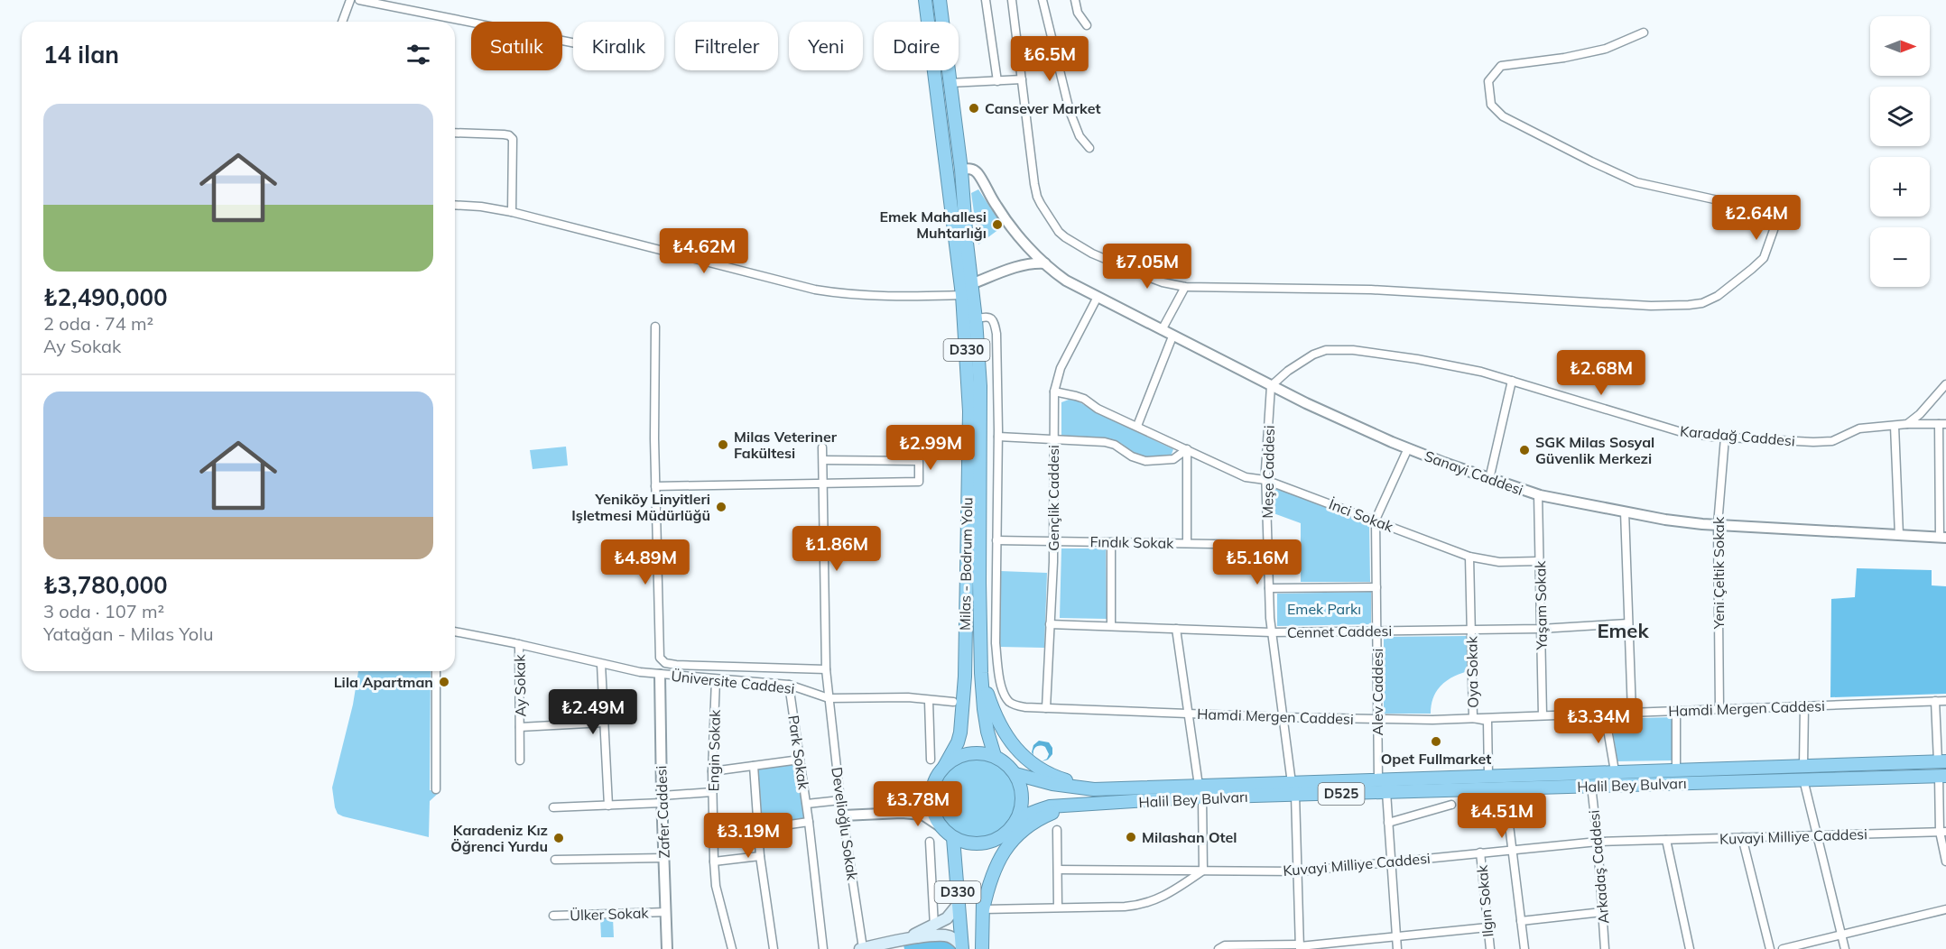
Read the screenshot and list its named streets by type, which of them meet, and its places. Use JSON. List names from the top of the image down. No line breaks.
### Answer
{"streets":{"highway":["D330","Milas - Bodrum Yolu","Halil Bey Bulvarı","D525"],"street":["Karadağ Caddesi","Meşe Caddesi","Sanayi Caddesi","Gençlik Caddesi","İnci Sokak","Fındık Sokak","Yeni Çeltik Sokak","Yaşam Sokak","Cennet Caddesi","Oya Sokak","Üniversite Caddesi","Ay Sokak","Alev Caddesi","Hamdi Mergen Caddesi","Engin Sokak","Park Sokak","Zafer Caddesi","Develioğlu Sokak","Kuvayi Milliye Caddesi","Arkadaş Caddesi","Ilgın Sokak","Ülker Sokak"]},"crossings":[["D330","Milas - Bodrum Yolu"],["D330","D525"],["Karadağ Caddesi","Meşe Caddesi"],["Karadağ Caddesi","Sanayi Caddesi"],["Karadağ Caddesi","Yeni Çeltik Sokak"],["Meşe Caddesi","Sanayi Caddesi"],["Meşe Caddesi","İnci Sokak"],["Meşe Caddesi","Fındık Sokak"],["Meşe Caddesi","Cennet Caddesi"],["Meşe Caddesi","Hamdi Mergen Caddesi"],["Meşe Caddesi","Halil Bey Bulvarı"],["Sanayi Caddesi","Gençlik Caddesi"],["Sanayi Caddesi","Milas - Bodrum Yolu"],["Sanayi Caddesi","Yeni Çeltik Sokak"],["Sanayi Caddesi","Yaşam Sokak"],["Sanayi Caddesi","Alev Caddesi"],["Gençlik Caddesi","İnci Sokak"],["Gençlik Caddesi","Fındık Sokak"],["Gençlik Caddesi","Cennet Caddesi"],["Gençlik Caddesi","Hamdi Mergen Caddesi"],["İnci Sokak","Yaşam Sokak"],["İnci Sokak","Oya Sokak"],["İnci Sokak","Alev Caddesi"],["Fındık Sokak","Hamdi Mergen Caddesi"],["Milas - Bodrum Yolu","Hamdi Mergen Caddesi"],["Milas - Bodrum Yolu","D525"],["Yeni Çeltik Sokak","Hamdi Mergen Caddesi"],["Yaşam Sokak","Cennet Caddesi"],["Yaşam Sokak","Hamdi Mergen Caddesi"],["Cennet Caddesi","Oya Sokak"],["Cennet Caddesi","Alev Caddesi"],["Oya Sokak","Hamdi Mergen Caddesi"],["Oya Sokak","Halil Bey Bulvarı"],["Üniversite Caddesi","Ay Sokak"],["Üniversite Caddesi","Engin Sokak"],["Üniversite Caddesi","Park Sokak"],["Üniversite Caddesi","Zafer Caddesi"],["Üniversite Caddesi","Develioğlu Sokak"],["Alev Caddesi","Hamdi Mergen Caddesi"],["Alev Caddesi","Halil Bey Bulvarı"],["Halil Bey Bulvarı","D525"],["Halil Bey Bulvarı","Arkadaş Caddesi"],["Zafer Caddesi","Ülker Sokak"],["Kuvayi Milliye Caddesi","Arkadaş Caddesi"],["Kuvayi Milliye Caddesi","Ilgın Sokak"]],"districts":["Emek"],"parks":["Emek Parkı"],"places":["Cansever Market","Emek Mahallesi Muhtarlığı","Milas Veteriner Fakültesi","SGK Milas Sosyal Güvenlik Merkezi","Yeniköy Linyitleri Işletmesi Müdürlüğü","Lila Apartman","Opet Fullmarket","Milashan Otel","Karadeniz Kız Öğrenci Yurdu"],"north":"right","page":{"map_buttons":["+","−"],"chip":["Satılık","Kiralık","Filtreler","Yeni","Daire"],"heading":"14 ilan","price":["₺6.5M","₺2.64M","₺4.62M","₺7.05M","₺2.68M","₺2.99M","₺1.86M","₺4.89M","₺5.16M","₺2.49M","₺3.34M","₺3.78M","₺4.51M","₺3.19M"],"list":[{"name":"₺2,490,000","note":"2 oda · 74 m² · Ay Sokak"},{"name":"₺3,780,000","note":"3 oda · 107 m² · Yatağan - Milas Yolu"}]}}
